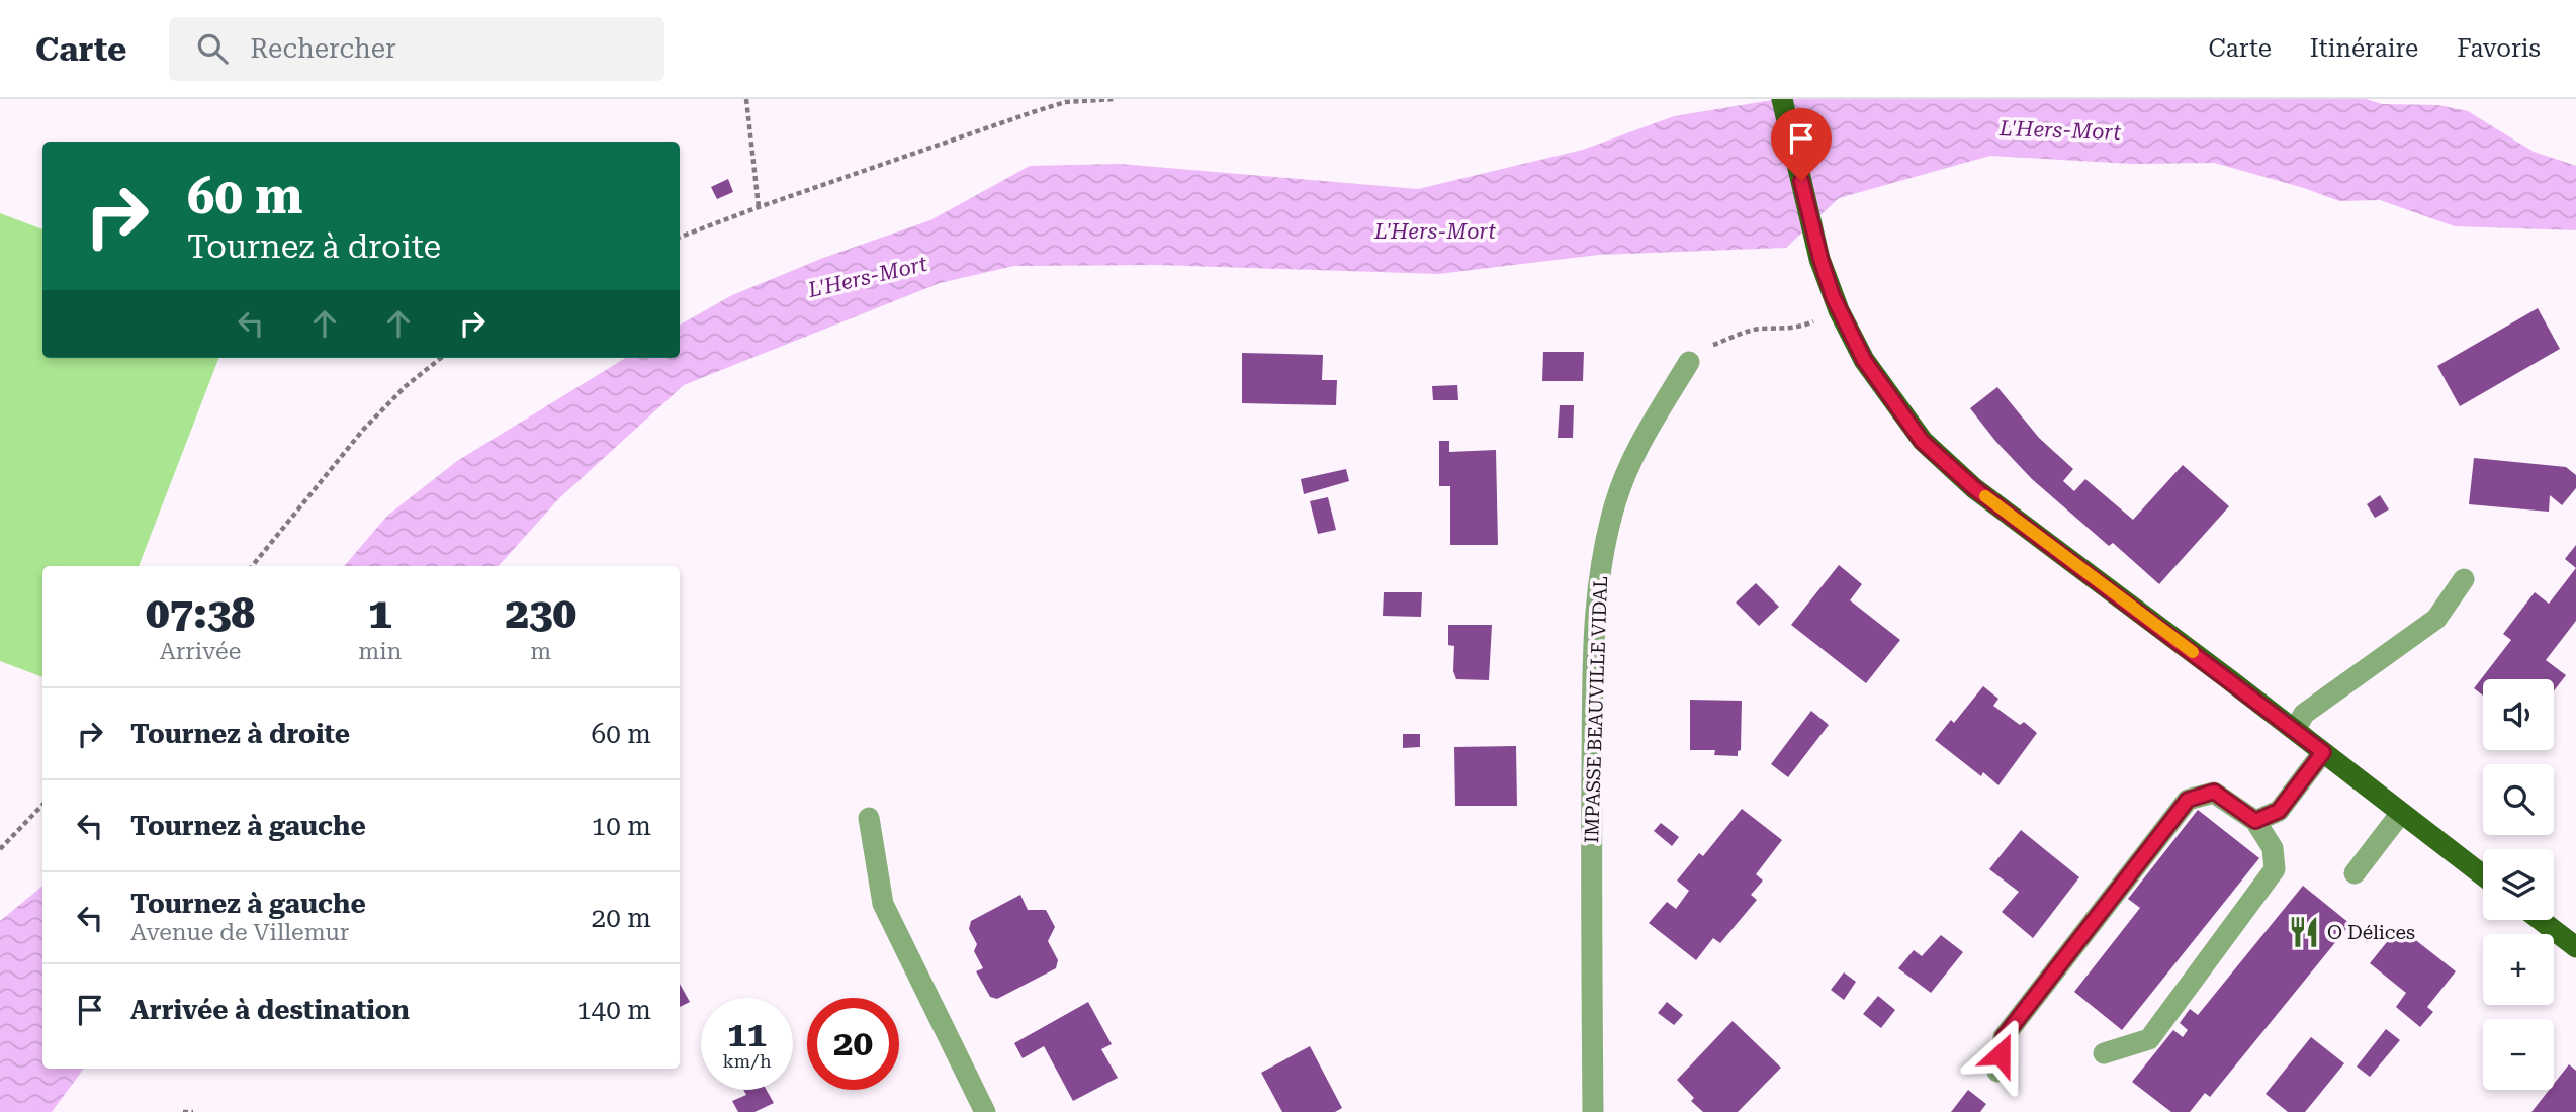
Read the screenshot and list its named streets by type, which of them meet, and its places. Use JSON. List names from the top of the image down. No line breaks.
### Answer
{"streets":{"street":["IMPASSE BEAUVILLE VIDAL"]},"water":["L'Hers-Mort"],"places":{"restaurant":["O Délices"]},"page":{"header":"Carte","search":"Rechercher","nav":["Carte","Itinéraire","Favoris"],"turn":["60 m","Tournez à droite"],"eta":["07:38","Arrivée","1","min","230","m"],"map_buttons":["+","−"],"list":[{"name":"Tournez à droite","value":"60 m"},{"name":"Tournez à gauche","value":"10 m"},{"name":"Tournez à gauche","note":"Avenue de Villemur","value":"20 m"},{"name":"Arrivée à destination","value":"140 m"}],"speed":"11 km/h","limit":"20"}}
